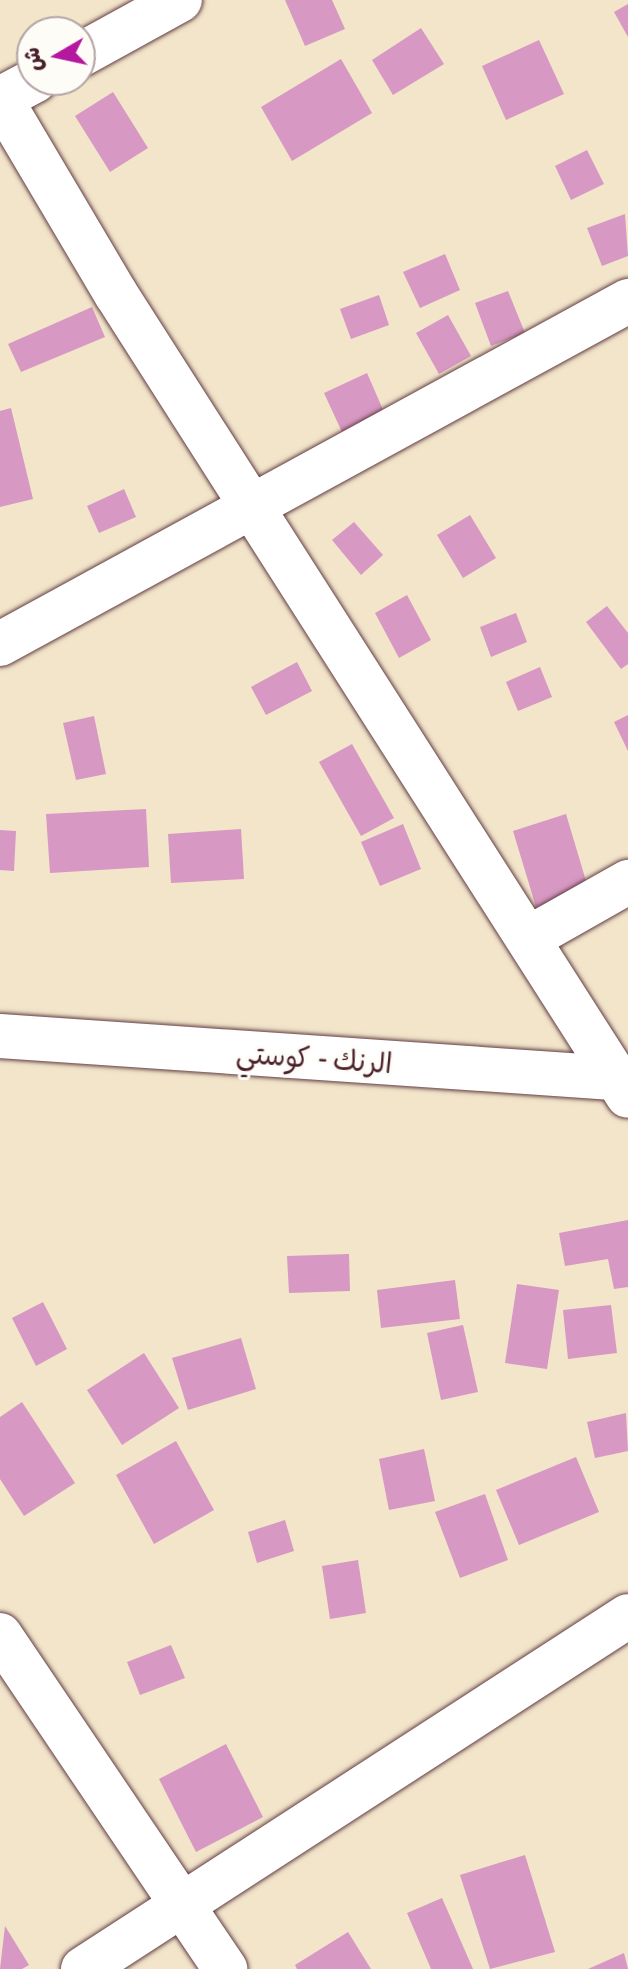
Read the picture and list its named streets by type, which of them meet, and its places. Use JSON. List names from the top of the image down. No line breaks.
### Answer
{"streets":{"street":["الرنك - كوستي"]},"north":"left"}
